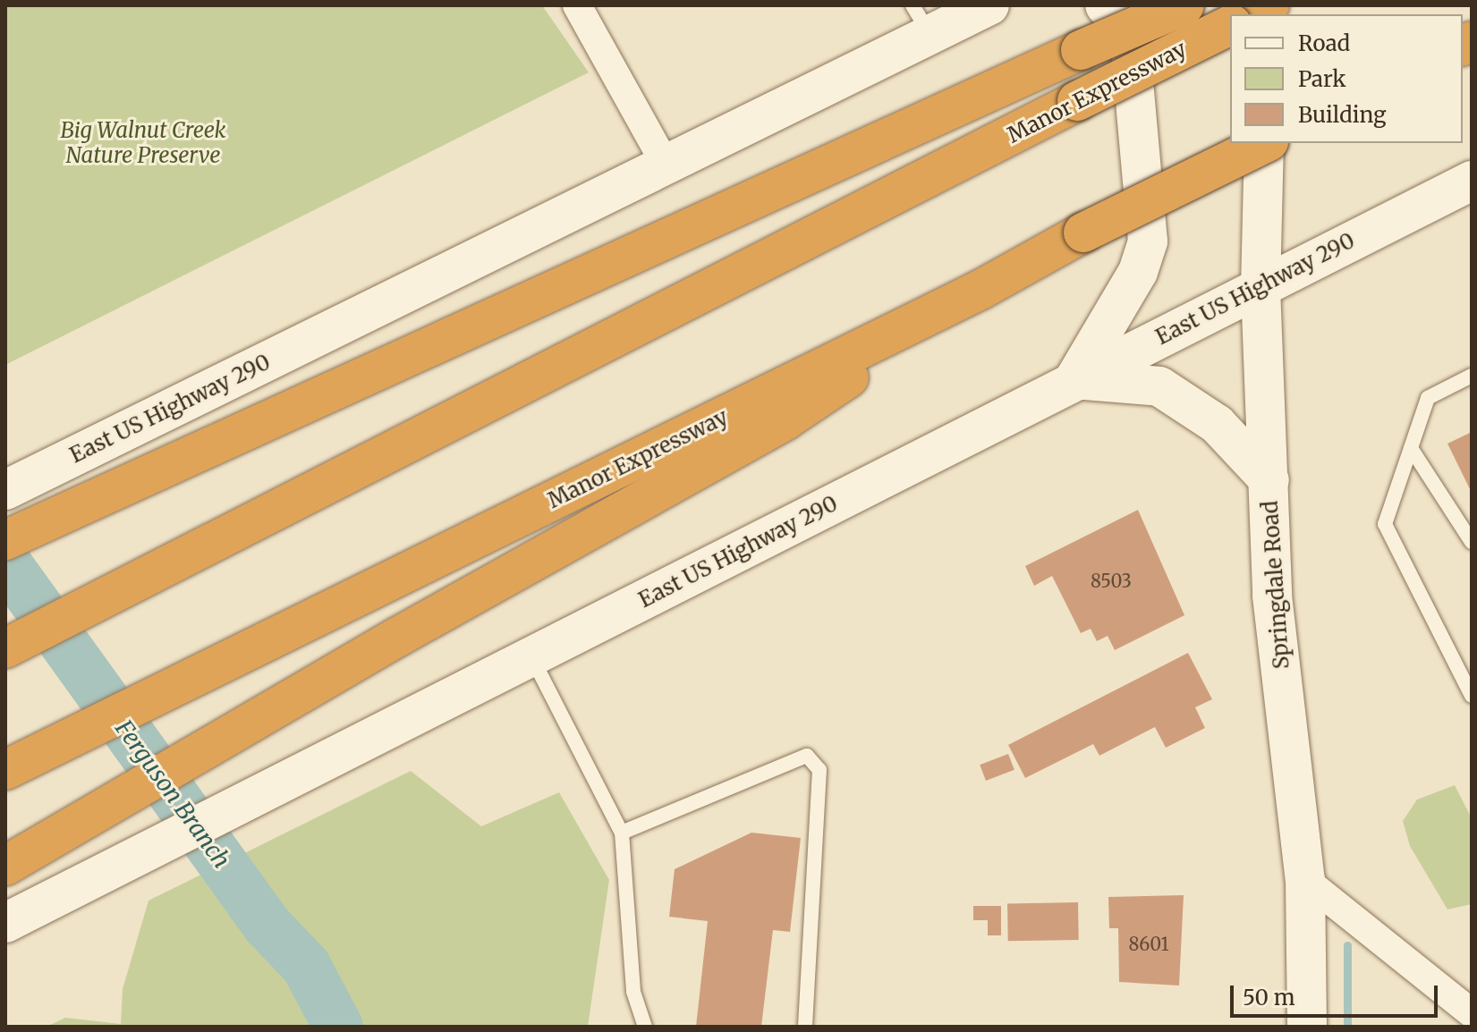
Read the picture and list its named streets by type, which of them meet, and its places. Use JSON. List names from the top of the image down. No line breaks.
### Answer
{"streets":{"highway":["Manor Expressway"],"main road":["East US Highway 290","Springdale Road"]},"crossings":[["East US Highway 290","Springdale Road"]],"water":["Ferguson Branch"],"parks":["Big Walnut Creek Nature Preserve"],"house_numbers":["8503","8601"],"legend":["Road","Park","Building"],"scale_bar":"50 m"}
